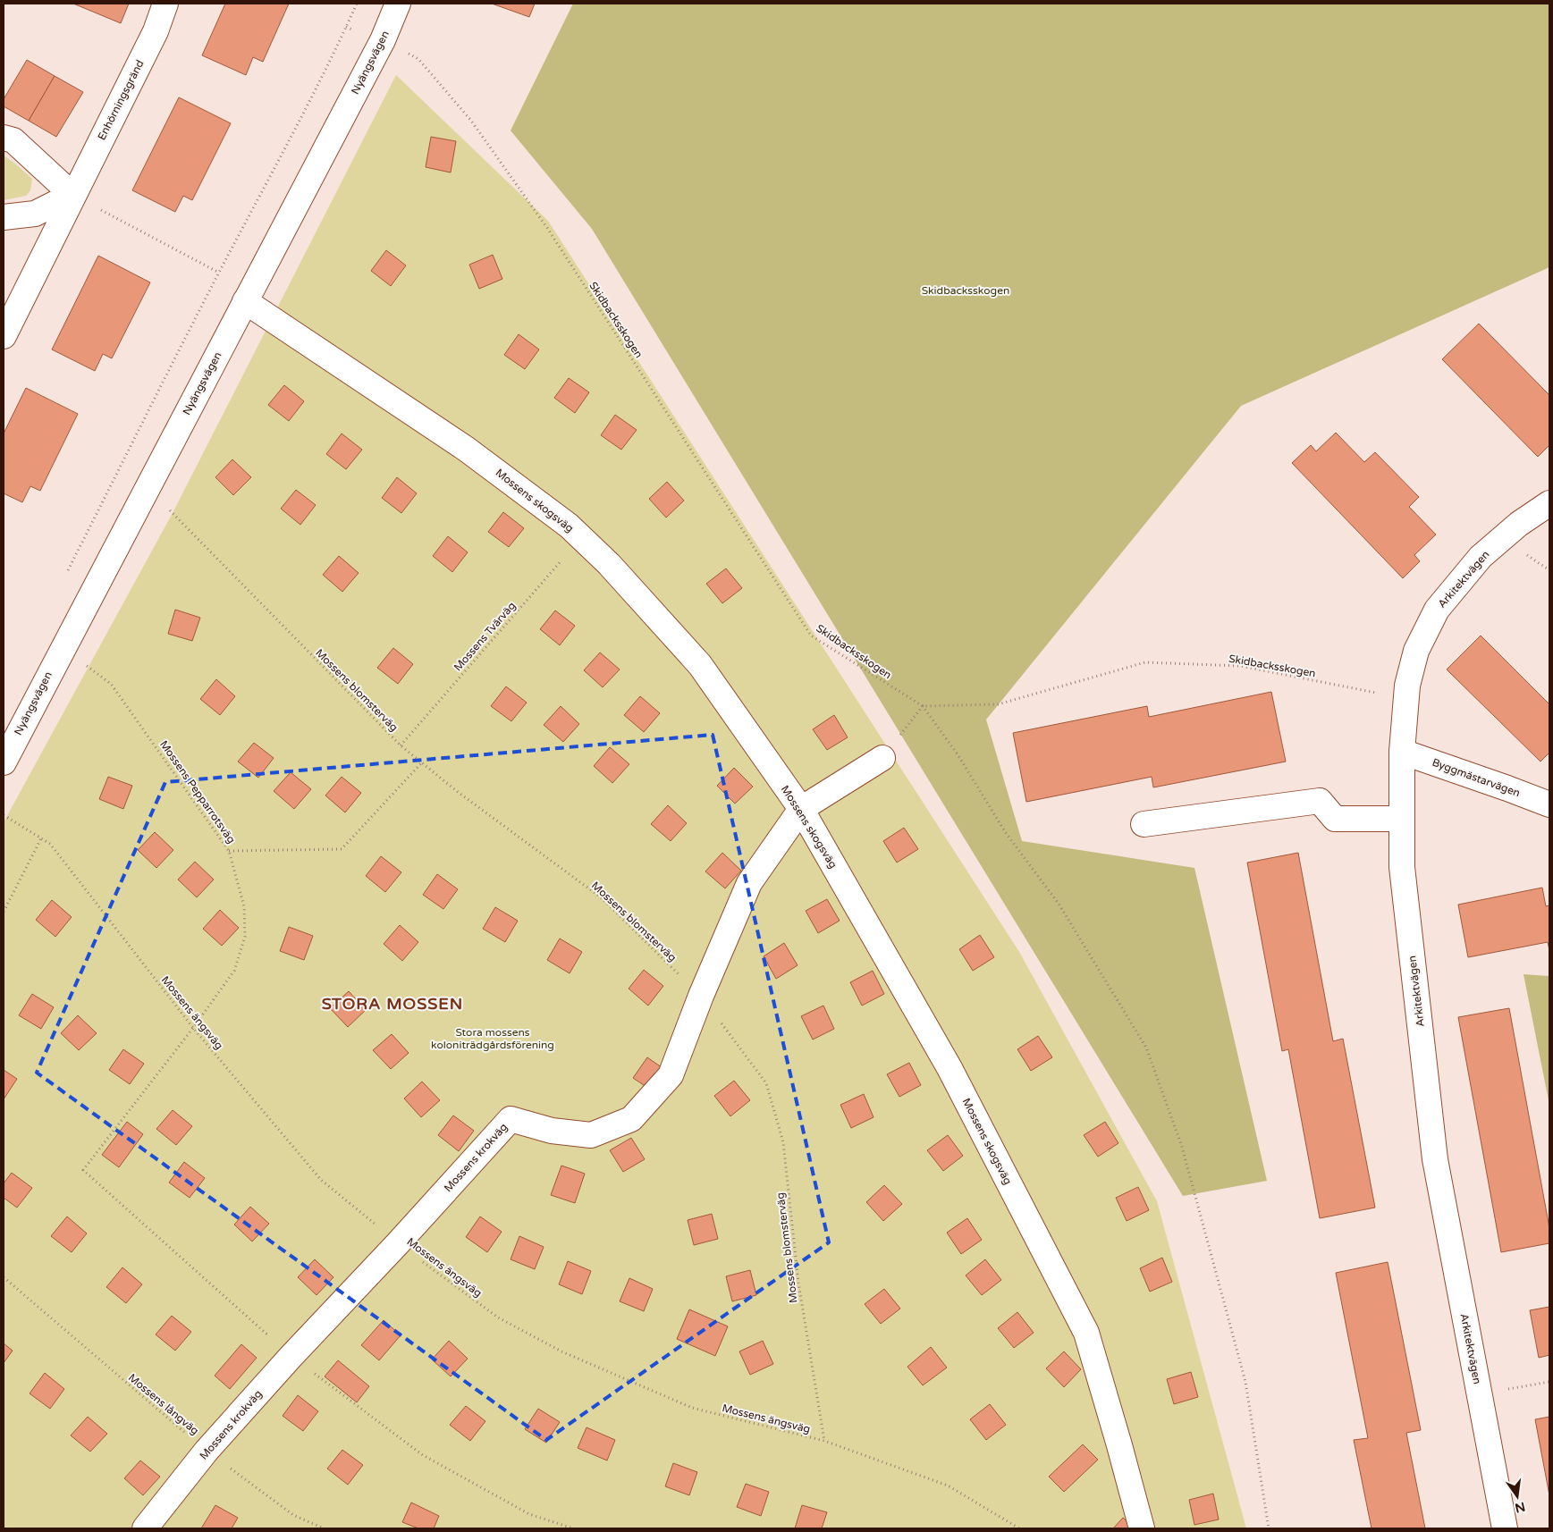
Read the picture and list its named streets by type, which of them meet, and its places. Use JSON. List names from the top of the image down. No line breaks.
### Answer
{"streets":{"street":["Nyängsvägen","Enhörningsgränd","Mossens skogsväg","Arkitektvägen","Byggmästarvägen","Mossens krokväg"],"path":["Skidbacksskogen","Mossens Tvärväg","Mossens blomsterväg","Mossens Pepparrotsväg","Mossens ängsväg","Mossens långväg"]},"crossings":[["Nyängsvägen","Skidbacksskogen"],["Nyängsvägen","Mossens skogsväg"],["Nyängsvägen","Mossens blomsterväg"],["Nyängsvägen","Mossens Pepparrotsväg"],["Skidbacksskogen","Arkitektvägen"],["Mossens skogsväg","Mossens Tvärväg"],["Mossens skogsväg","Mossens krokväg"],["Arkitektvägen","Byggmästarvägen"],["Mossens Tvärväg","Mossens blomsterväg"],["Mossens blomsterväg","Mossens ängsväg"],["Mossens blomsterväg","Mossens krokväg"],["Mossens Pepparrotsväg","Mossens ängsväg"],["Mossens ängsväg","Mossens krokväg"],["Mossens krokväg","Mossens långväg"]],"districts":["STORA MOSSEN"],"parks":["Skidbacksskogen","Stora mossens koloniträdgårdsförening"],"north":"bottom"}
